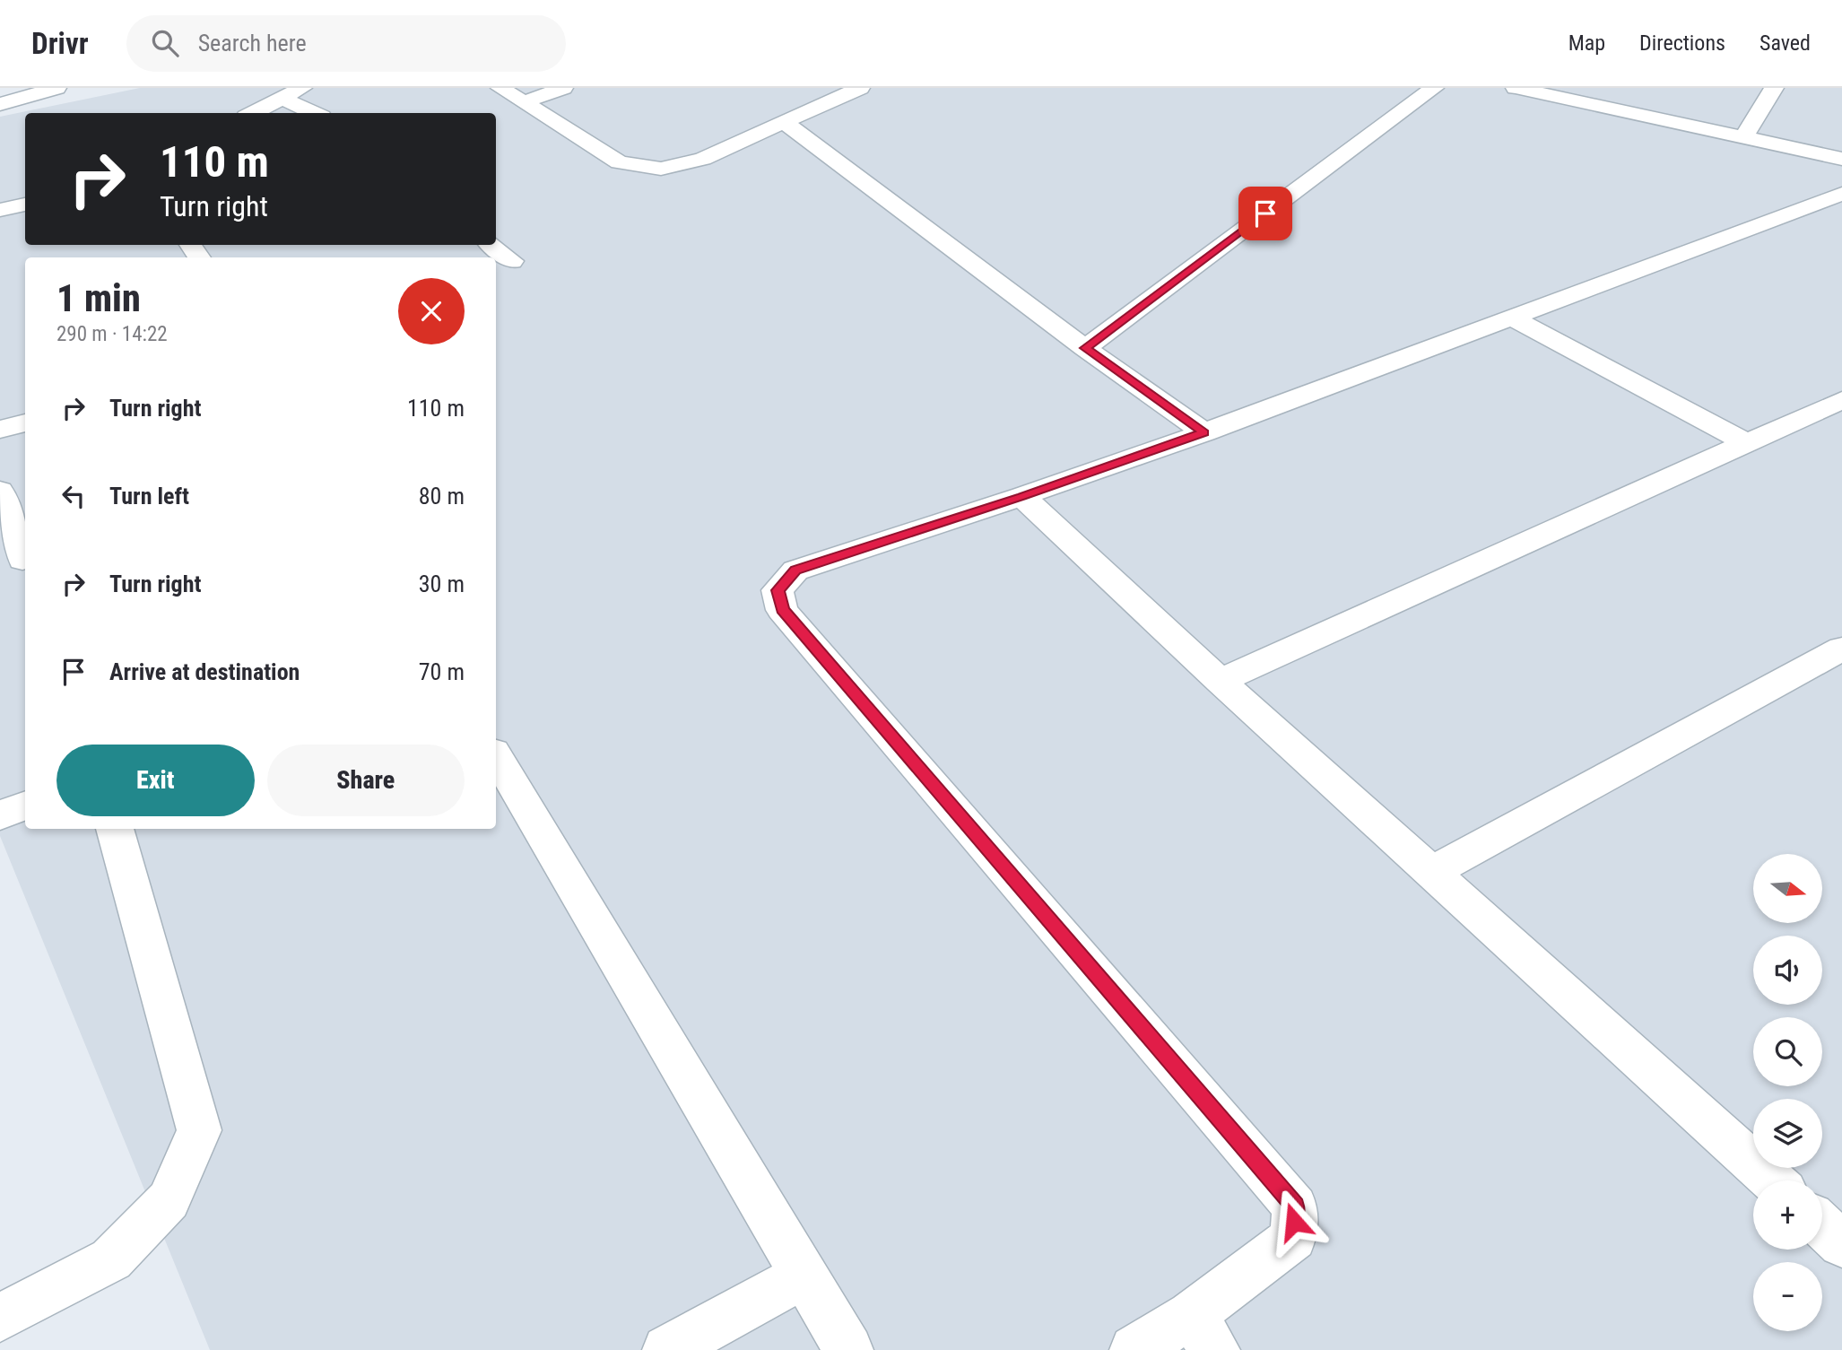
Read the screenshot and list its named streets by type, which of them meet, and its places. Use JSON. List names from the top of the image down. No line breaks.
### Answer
{"north":"right","page":{"header":"Drivr","search":"Search here","nav":["Map","Directions","Saved"],"turn":["110 m","Turn right"],"heading":["1 min","290 m · 14:22"],"list":[{"name":"Turn right","value":"110 m"},{"name":"Turn left","value":"80 m"},{"name":"Turn right","value":"30 m"},{"name":"Arrive at destination","value":"70 m"}],"buttons":["Exit","Share"],"map_buttons":["+","−"]}}
